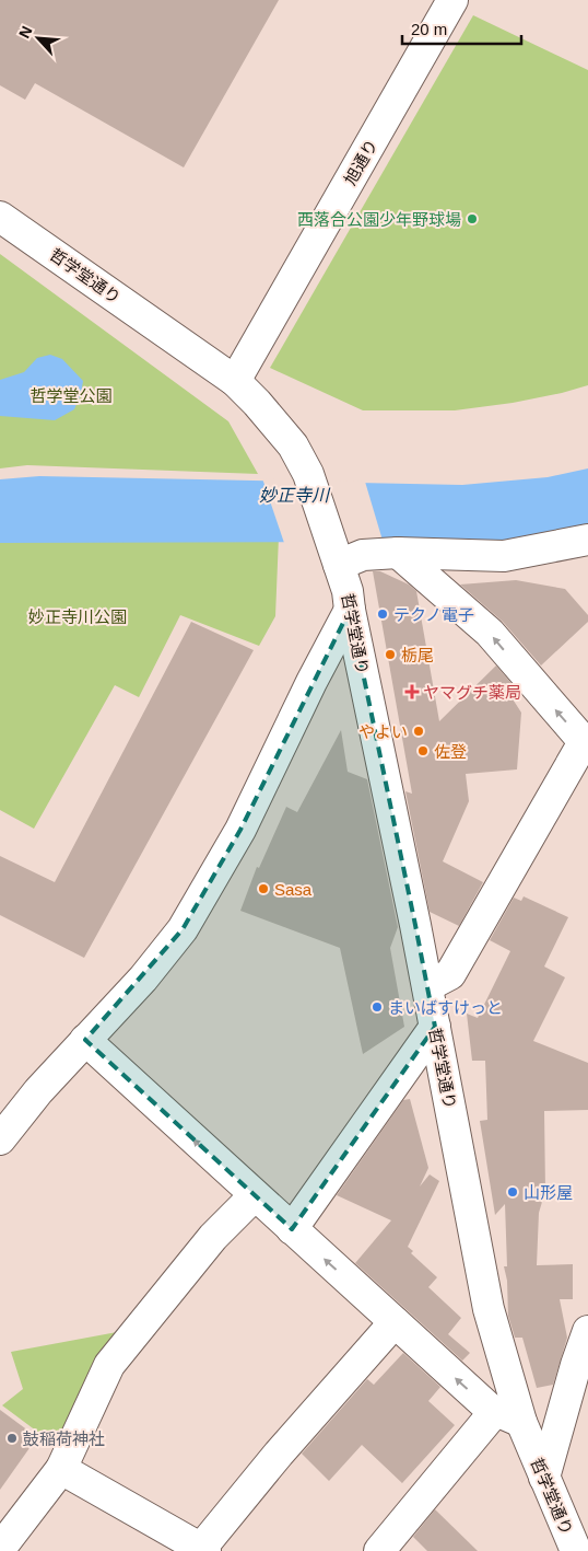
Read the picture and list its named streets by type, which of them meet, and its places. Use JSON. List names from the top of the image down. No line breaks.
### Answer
{"streets":{"street":["旭通り","哲学堂通り"]},"crossings":[["旭通り","哲学堂通り"]],"water":["妙正寺川"],"parks":["哲学堂公園","妙正寺川公園"],"places":{"other":["西落合公園少年野球場","テクノ電子","栃尾","やよい","佐登","Sasa","まいばすけっと","山形屋","鼓稲荷神社"],"health":["ヤマグチ薬局"]},"scale_bar":"20 m","north":"top left"}
